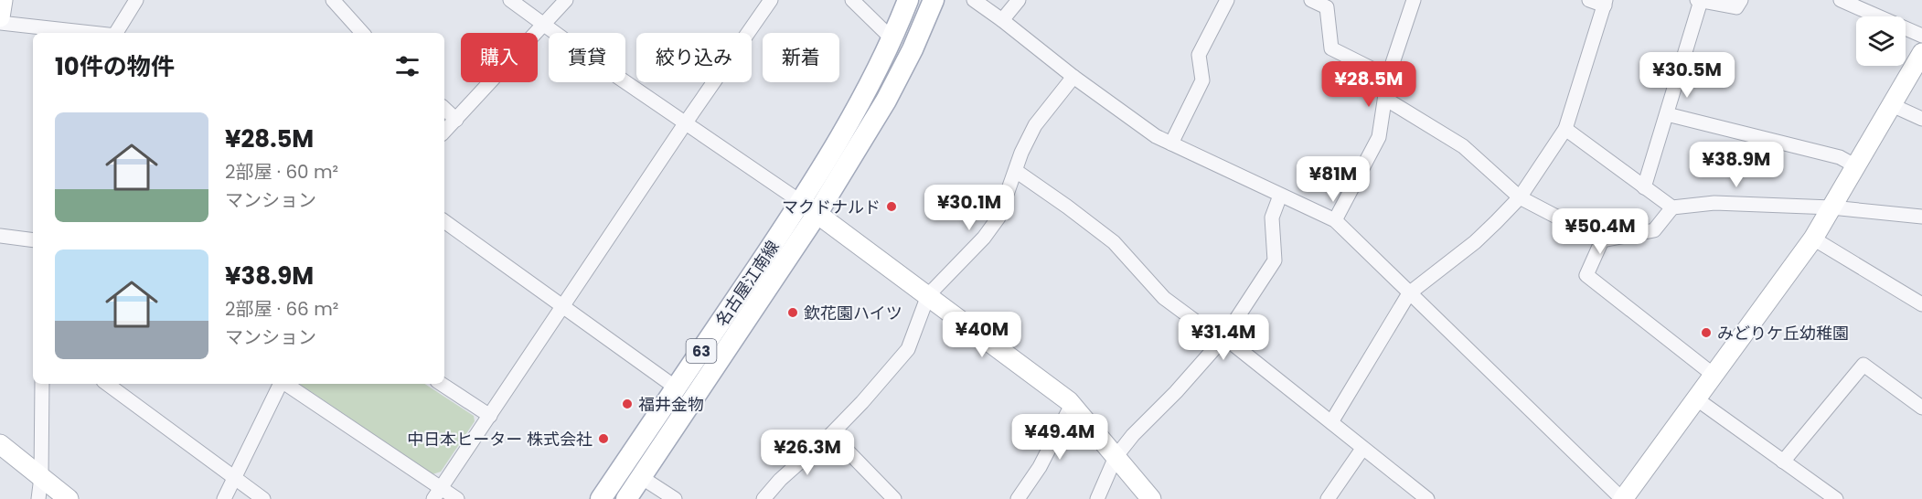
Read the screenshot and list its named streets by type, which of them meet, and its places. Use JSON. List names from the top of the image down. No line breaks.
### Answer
{"streets":{"main road":["名古屋江南線","63"]},"places":["マクドナルド","欽花園ハイツ","みどりケ丘幼稚園","福井金物","中日本ヒーター 株式会社"],"page":{"chip":["購入","賃貸","絞り込み","新着"],"heading":"10件の物件","price":["¥30.5M","¥28.5M","¥38.9M","¥81M","¥30.1M","¥50.4M","¥40M","¥31.4M","¥49.4M","¥26.3M"],"list":[{"name":"¥28.5M","note":"2部屋 · 60 m² · マンション"},{"name":"¥38.9M","note":"2部屋 · 66 m² · マンション"}]}}
